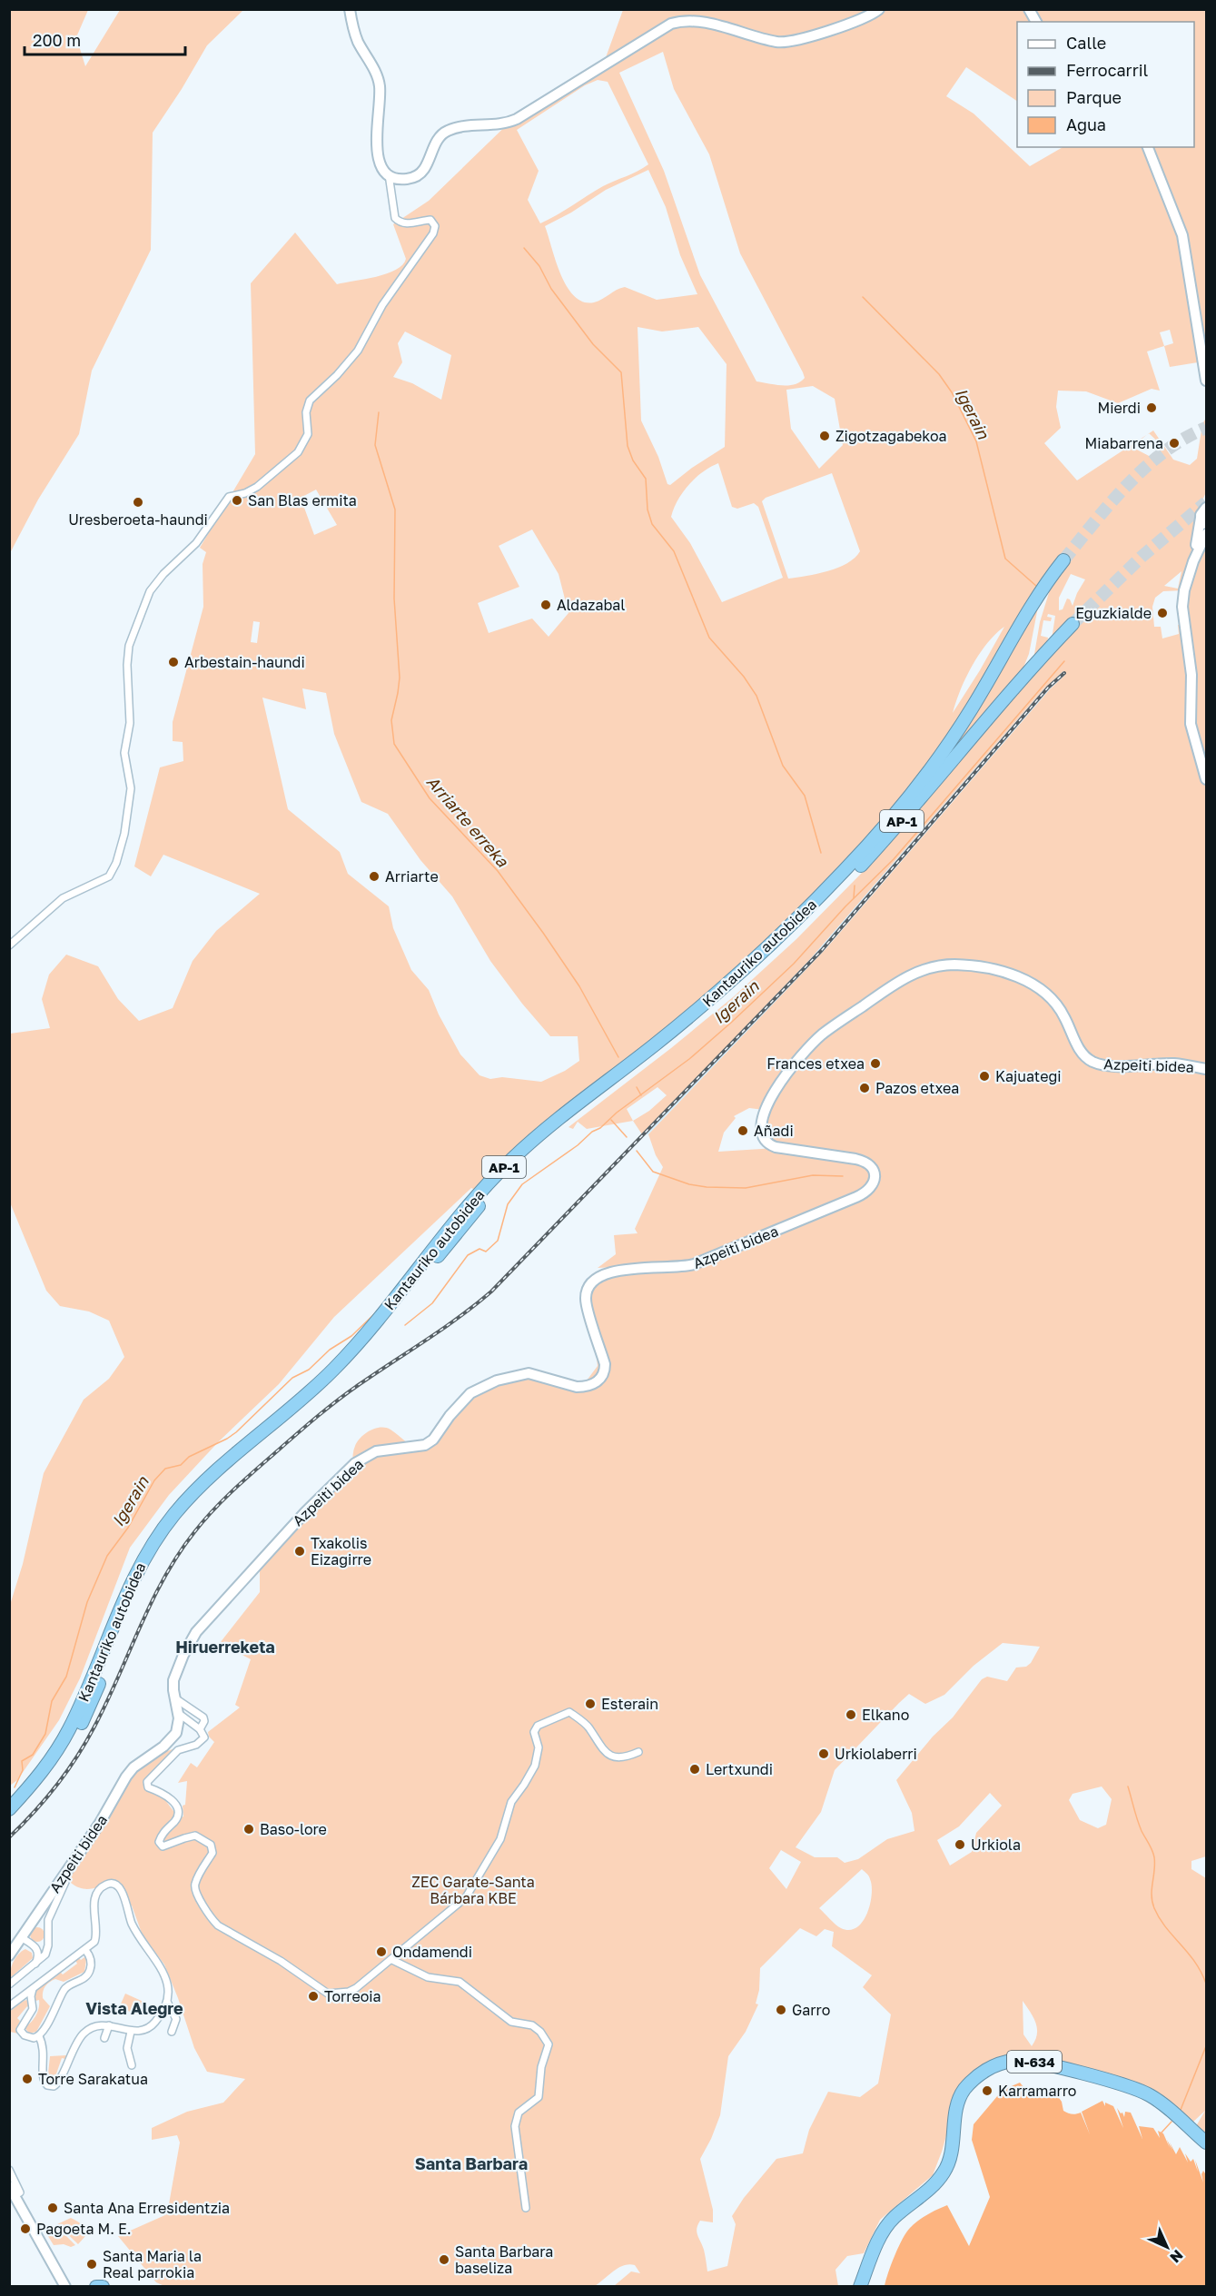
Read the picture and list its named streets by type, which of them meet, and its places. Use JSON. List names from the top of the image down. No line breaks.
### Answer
{"streets":{"highway":["AP-1","Kantauriko autobidea","N-634"],"main road":["Azpeiti bidea"]},"districts":["Hiruerreketa","Vista Alegre","Santa Barbara"],"water":["Igerain","Arriarte erreka"],"parks":["ZEC Garate-Santa Bárbara KBE"],"places":["Mierdi","Zigotzagabekoa","Miabarrena","San Blas ermita","Uresberoeta-haundi","Aldazabal","Eguzkialde","Arbestain-haundi","Arriarte","Frances etxea","Kajuategi","Pazos etxea","Añadi","Txakolis Eizagirre","Esterain","Elkano","Urkiolaberri","Lertxundi","Baso-lore","Urkiola","Ondamendi","Torreoia","Garro","Torre Sarakatua","Karramarro","Santa Ana Erresidentzia","Pagoeta M. E.","Santa Barbara baseliza","Santa Maria la Real parrokia"],"legend":["Calle","Ferrocarril","Parque","Agua"],"scale_bar":"200 m","north":"bottom right"}
